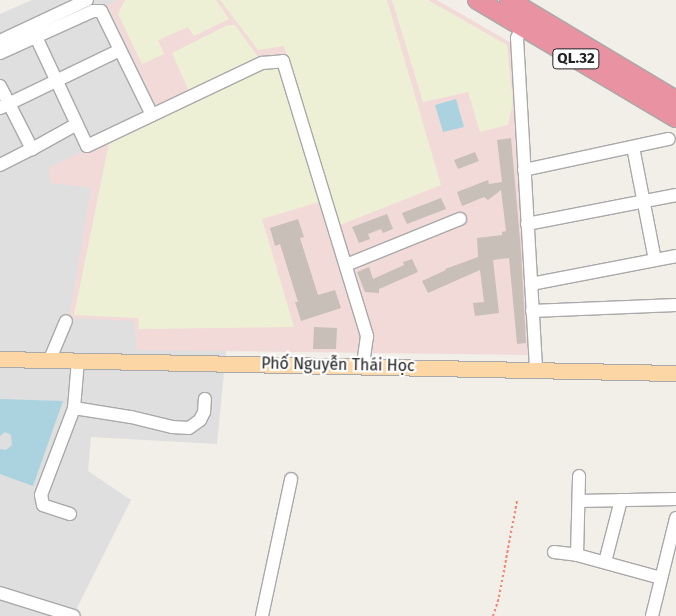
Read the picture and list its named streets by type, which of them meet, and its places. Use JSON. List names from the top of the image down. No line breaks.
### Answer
{"streets":{"highway":["QL.32"],"main road":["Phố Nguyễn Thái Học"]}}
